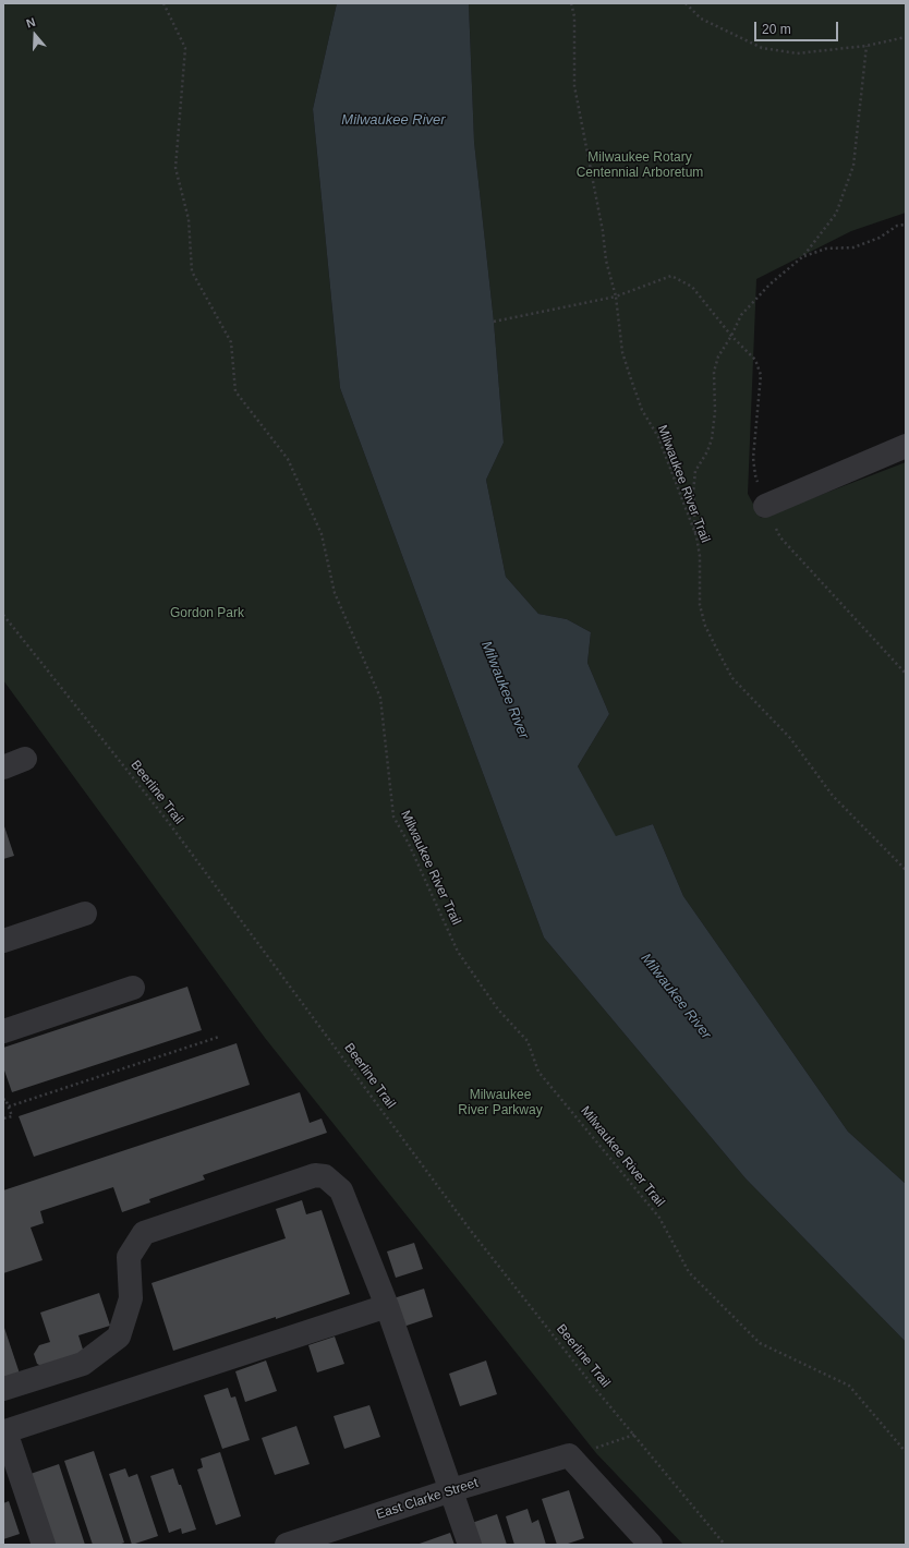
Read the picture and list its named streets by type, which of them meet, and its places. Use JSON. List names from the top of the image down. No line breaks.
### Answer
{"streets":{"street":["East Clarke Street"],"path":["Milwaukee River Trail","Beerline Trail"]},"water":["Milwaukee River"],"parks":["Milwaukee Rotary Centennial Arboretum","Gordon Park","Milwaukee River Parkway"],"scale_bar":"20 m","north":"top"}
